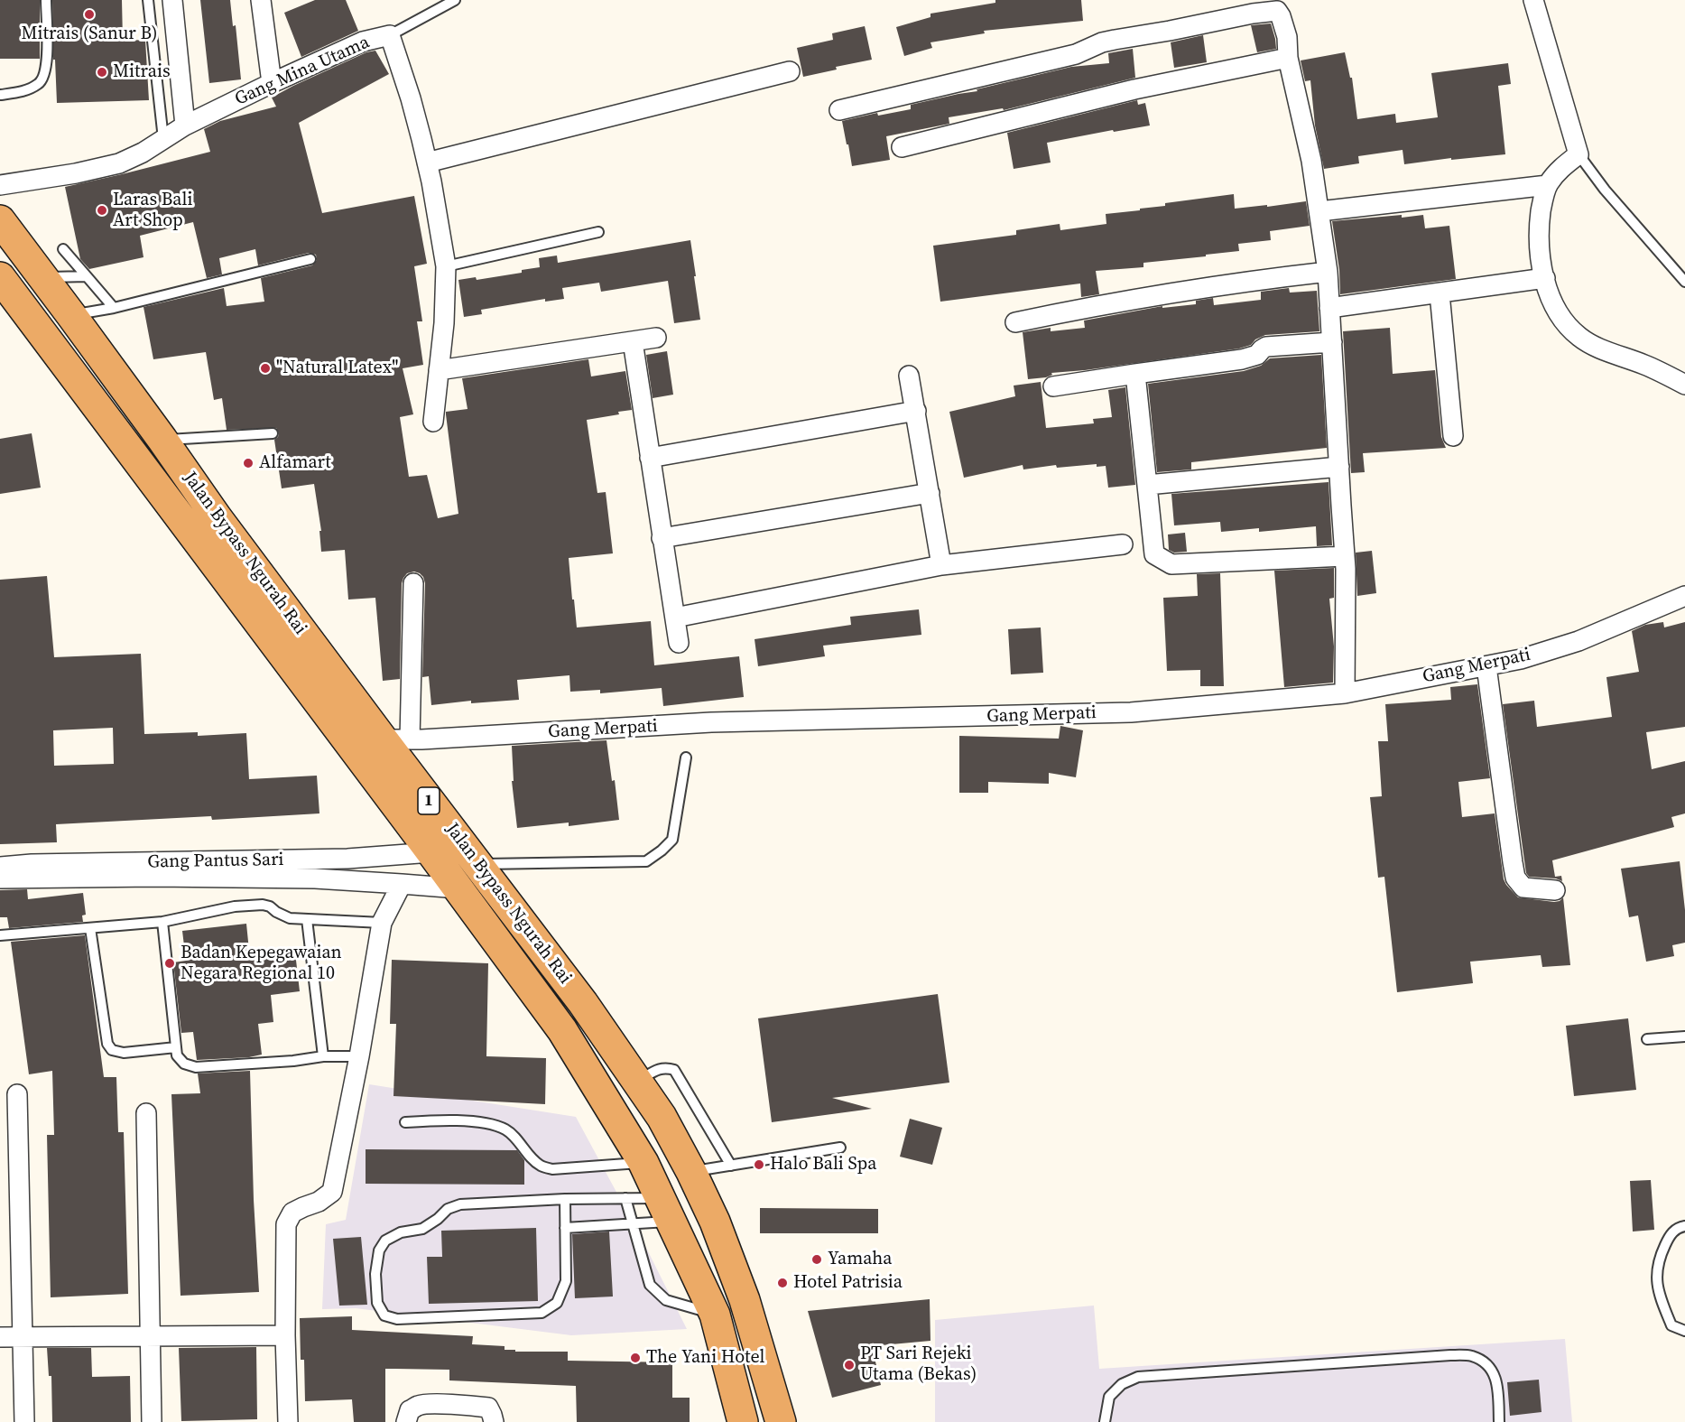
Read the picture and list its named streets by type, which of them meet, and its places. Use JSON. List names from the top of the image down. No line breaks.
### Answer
{"streets":{"highway":["Jalan Bypass Ngurah Rai","1"],"street":["Gang Mina Utama","Gang Merpati","Gang Pantus Sari"]},"crossings":[["Jalan Bypass Ngurah Rai","Gang Merpati"],["Jalan Bypass Ngurah Rai","Gang Pantus Sari"]],"places":["Mitrais (Sanur B)","Mitrais","Laras Bali Art Shop","\"Natural Latex\"","Alfamart","Badan Kepegawaian Negara Regional 10","Halo Bali Spa","Yamaha","Hotel Patrisia","The Yani Hotel","PT Sari Rejeki Utama (Bekas)"]}
